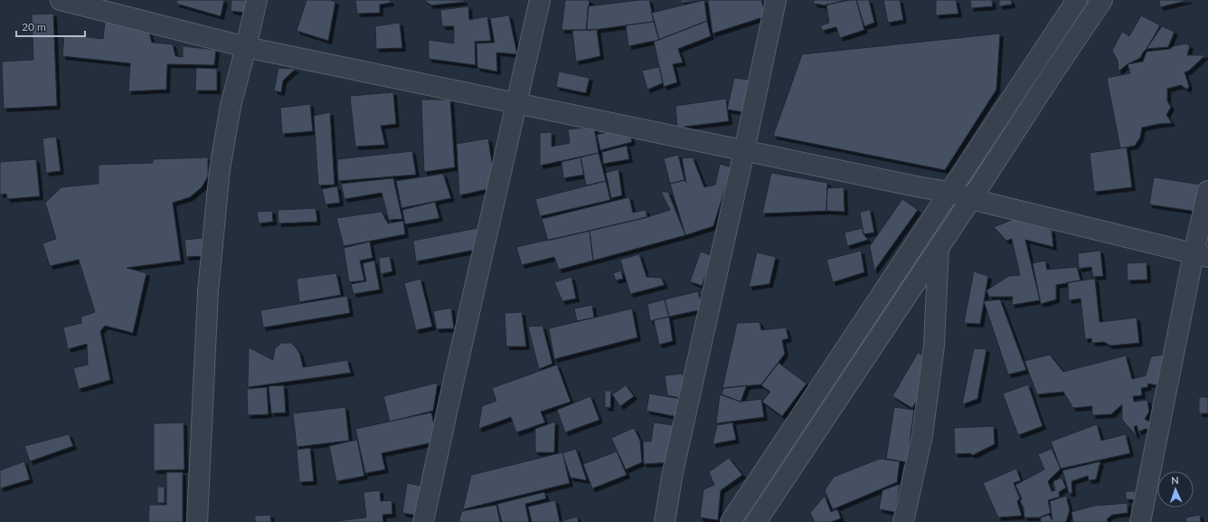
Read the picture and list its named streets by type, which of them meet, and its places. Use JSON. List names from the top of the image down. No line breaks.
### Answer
{"scale_bar":"20 m","north":"top"}
